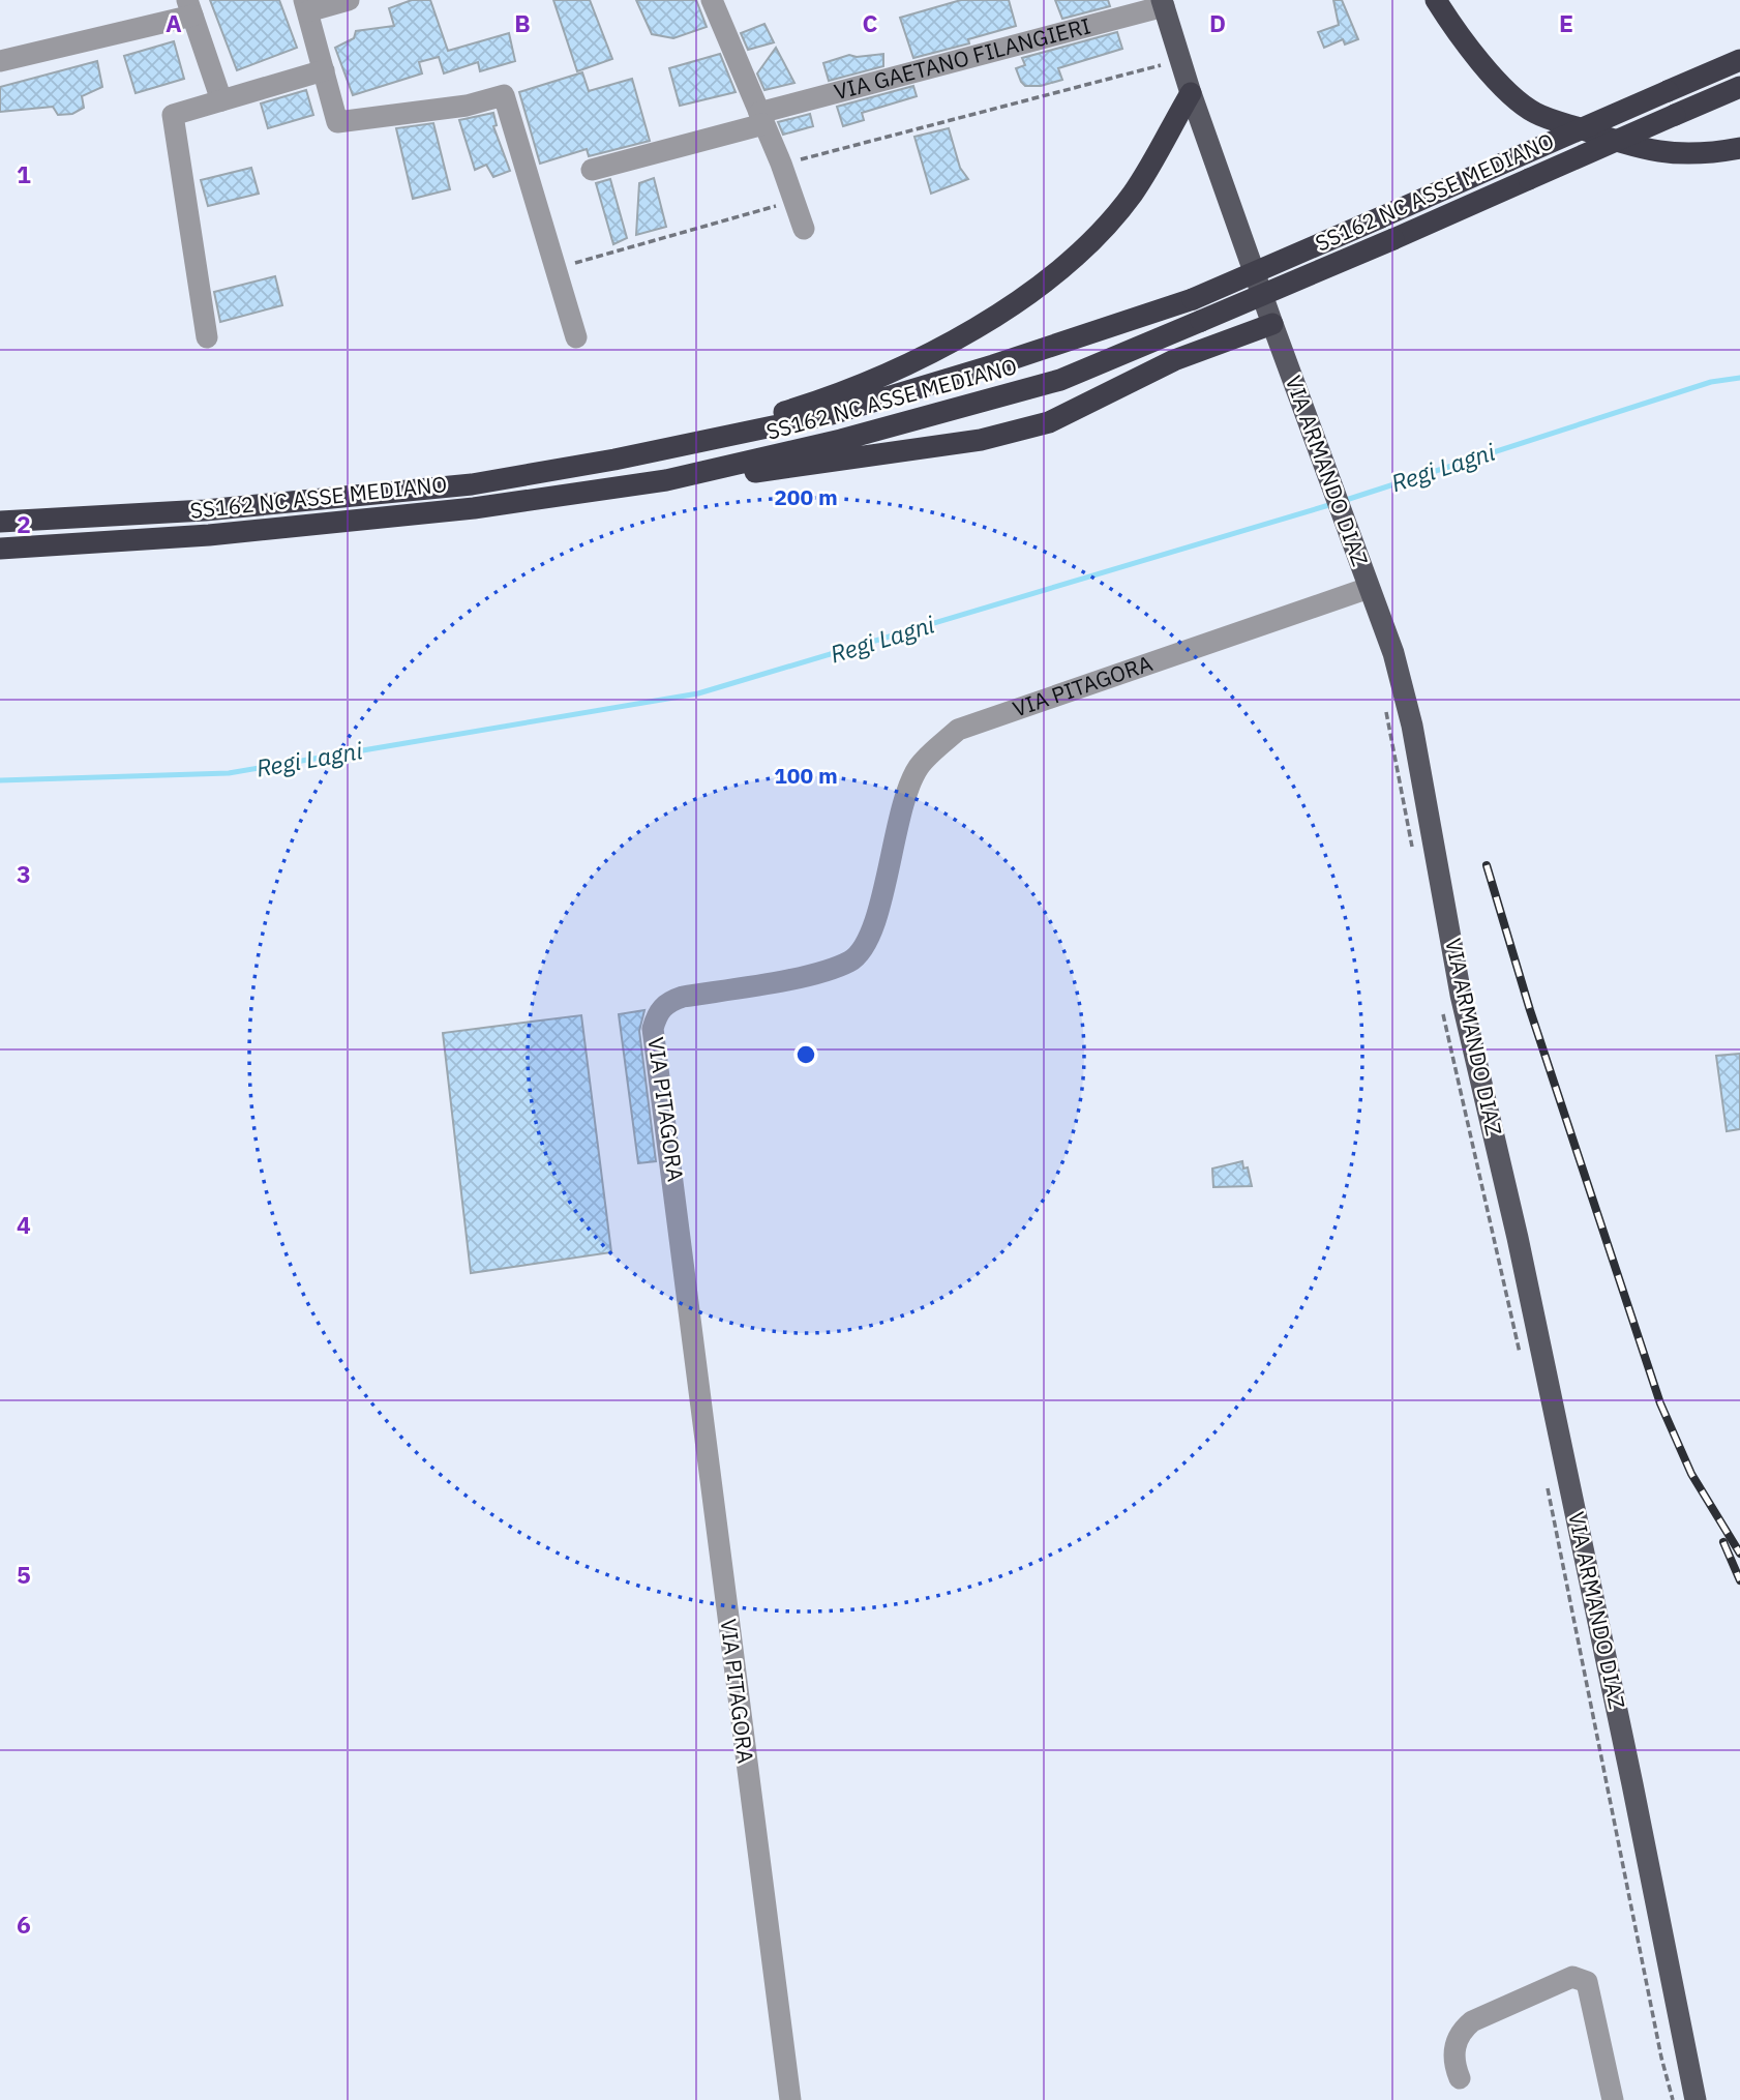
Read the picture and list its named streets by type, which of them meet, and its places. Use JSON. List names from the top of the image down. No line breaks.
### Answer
{"streets":{"highway":["SS162 NC ASSE MEDIANO"],"main road":["VIA ARMANDO DIAZ"],"street":["VIA GAETANO FILANGIERI","VIA PITAGORA"]},"crossings":[["VIA GAETANO FILANGIERI","VIA ARMANDO DIAZ"],["VIA ARMANDO DIAZ","VIA PITAGORA"]],"water":["Regi Lagni"],"grid":{"columns":["A","B","C","D","E"],"rows":["1","2","3","4","5","6"]},"rings":["200 m","100 m"]}
